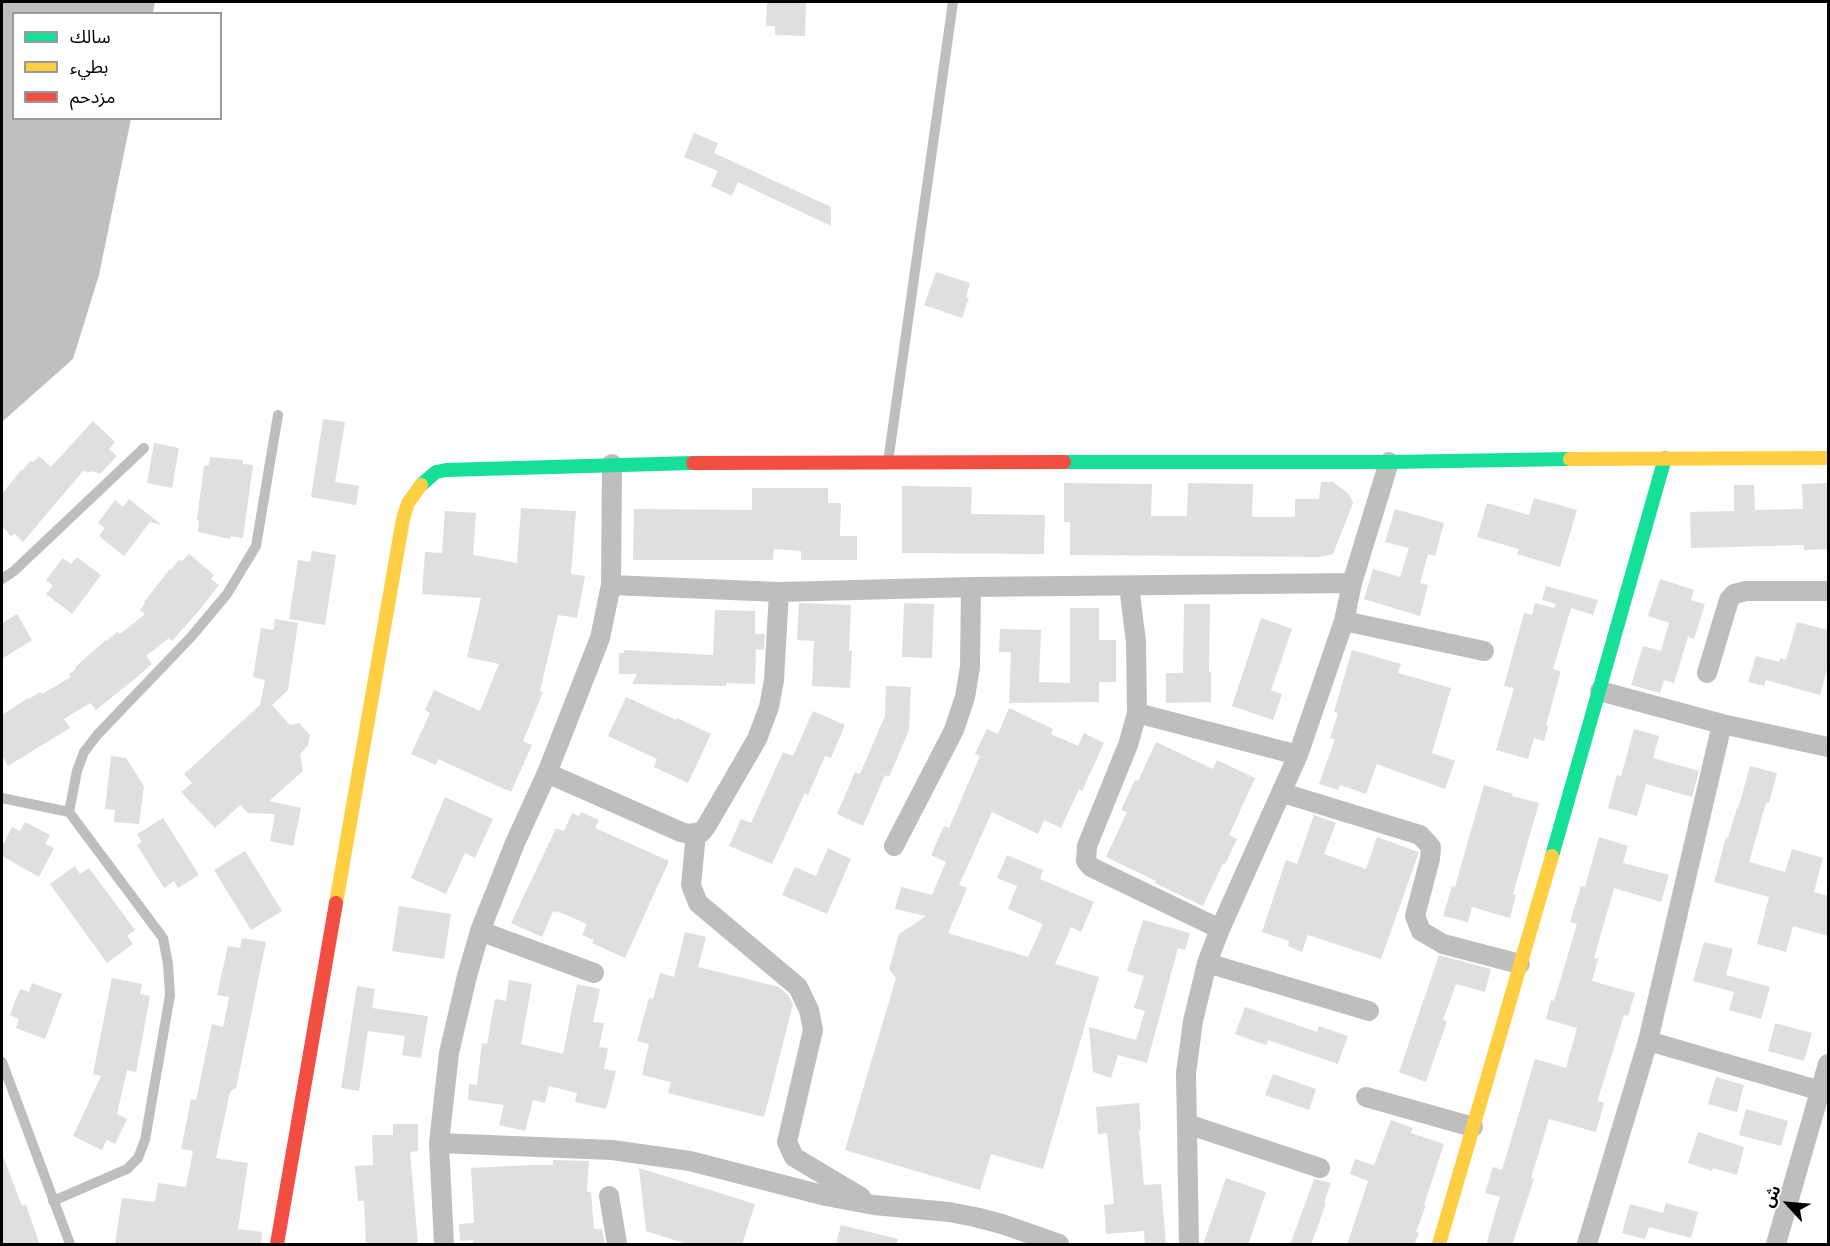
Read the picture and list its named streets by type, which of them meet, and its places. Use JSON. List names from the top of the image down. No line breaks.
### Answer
{"legend":["سالك","بطيء","مزدحم"],"north":"top left"}
